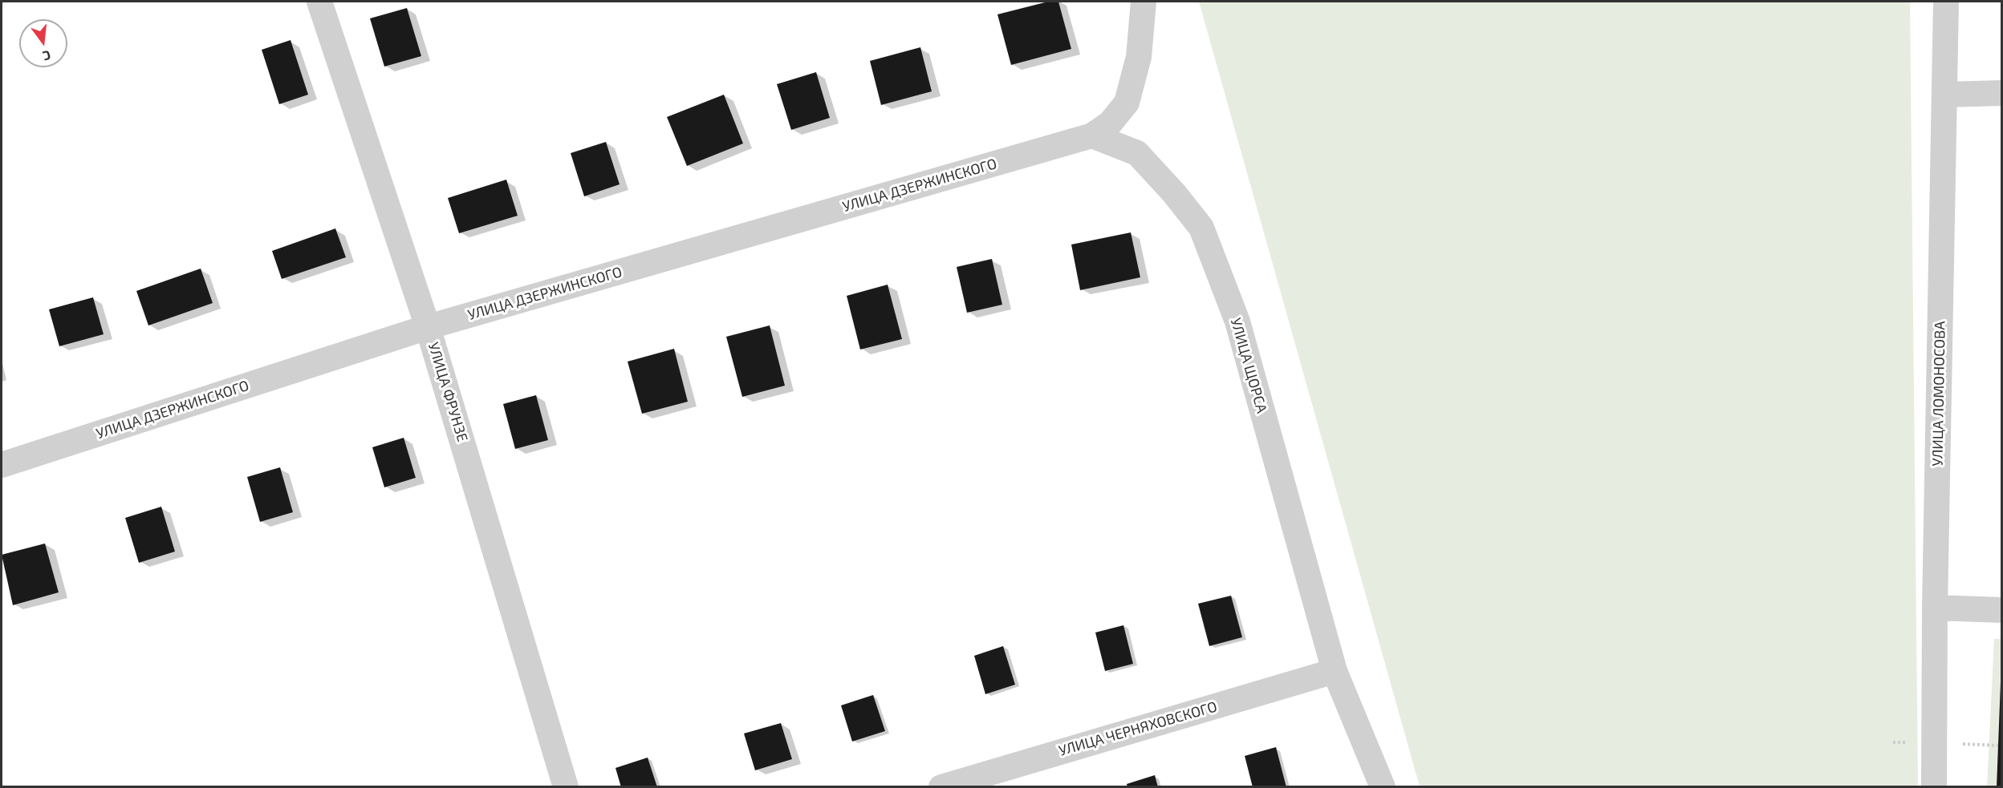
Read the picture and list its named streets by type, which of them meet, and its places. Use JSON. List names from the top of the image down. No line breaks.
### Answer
{"streets":{"street":["УЛИЦА ДЗЕРЖИНСКОГО","УЛИЦА ЩОРСА","УЛИЦА ФРУНЗЕ","УЛИЦА ЛОМОНОСОВА","УЛИЦА ЧЕРНЯХОВСКОГО"]},"crossings":[["УЛИЦА ДЗЕРЖИНСКОГО","УЛИЦА ЩОРСА"],["УЛИЦА ДЗЕРЖИНСКОГО","УЛИЦА ФРУНЗЕ"],["УЛИЦА ЩОРСА","УЛИЦА ЧЕРНЯХОВСКОГО"]],"north":"bottom"}
